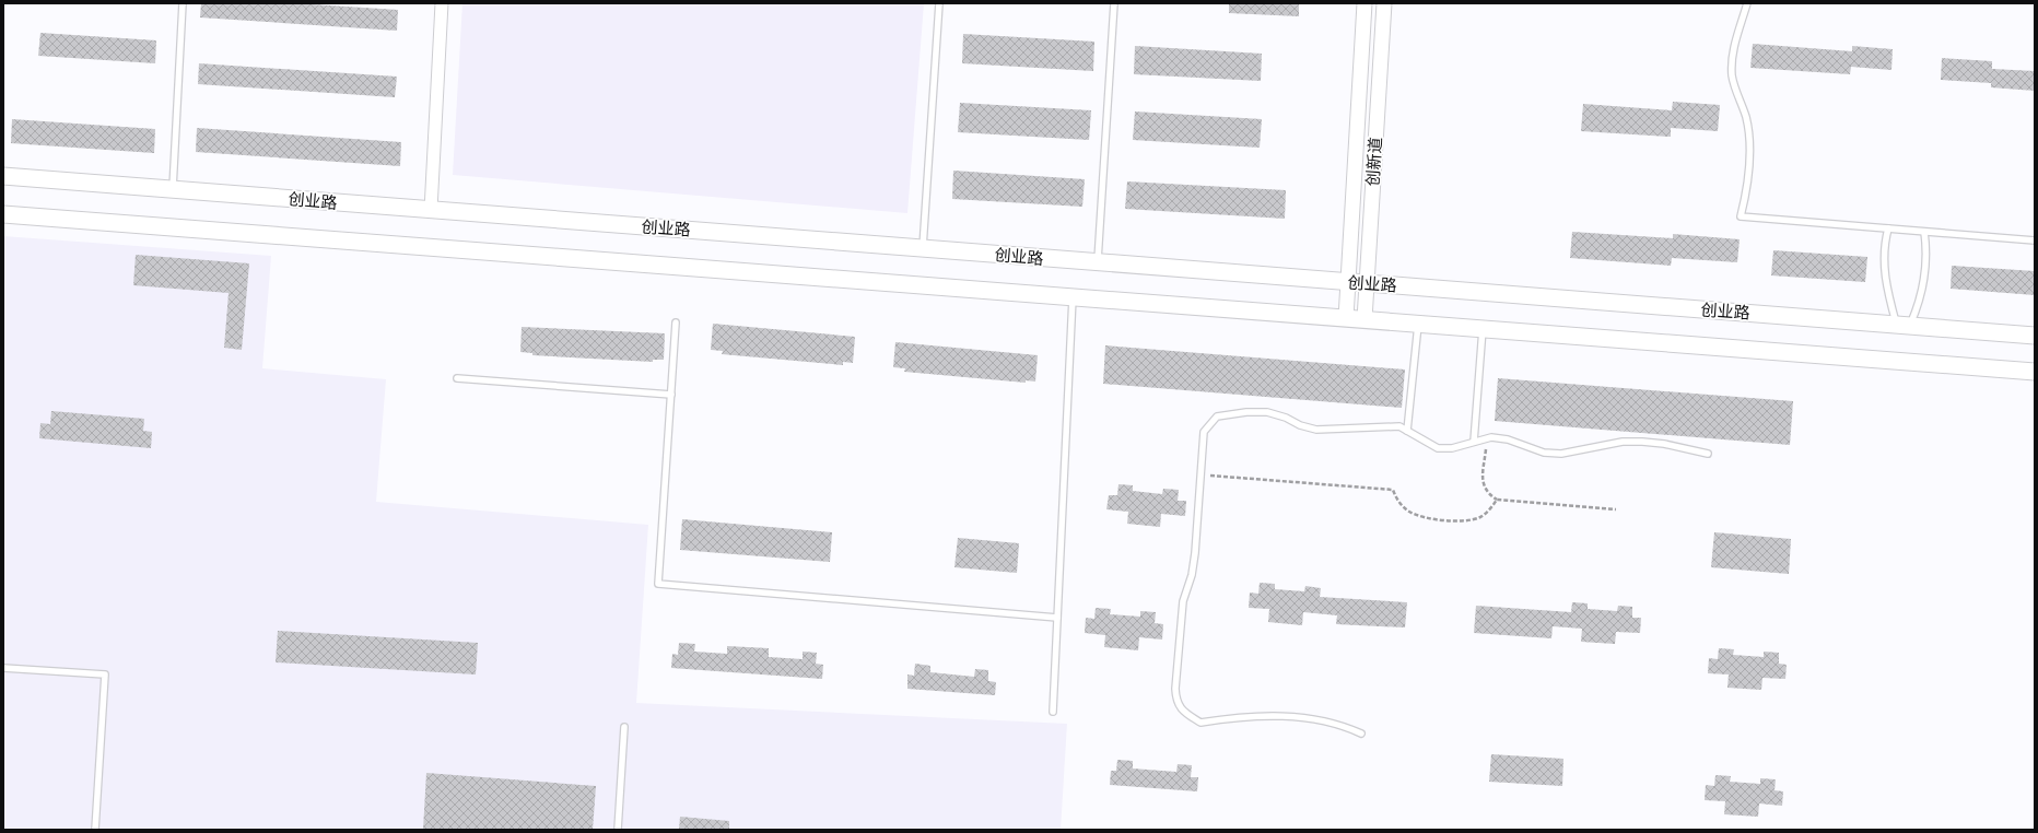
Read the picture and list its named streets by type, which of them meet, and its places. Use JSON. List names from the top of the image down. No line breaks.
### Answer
{"streets":{"main road":["创业路"],"street":["创新道"]},"crossings":[["创新道","创业路"]]}
